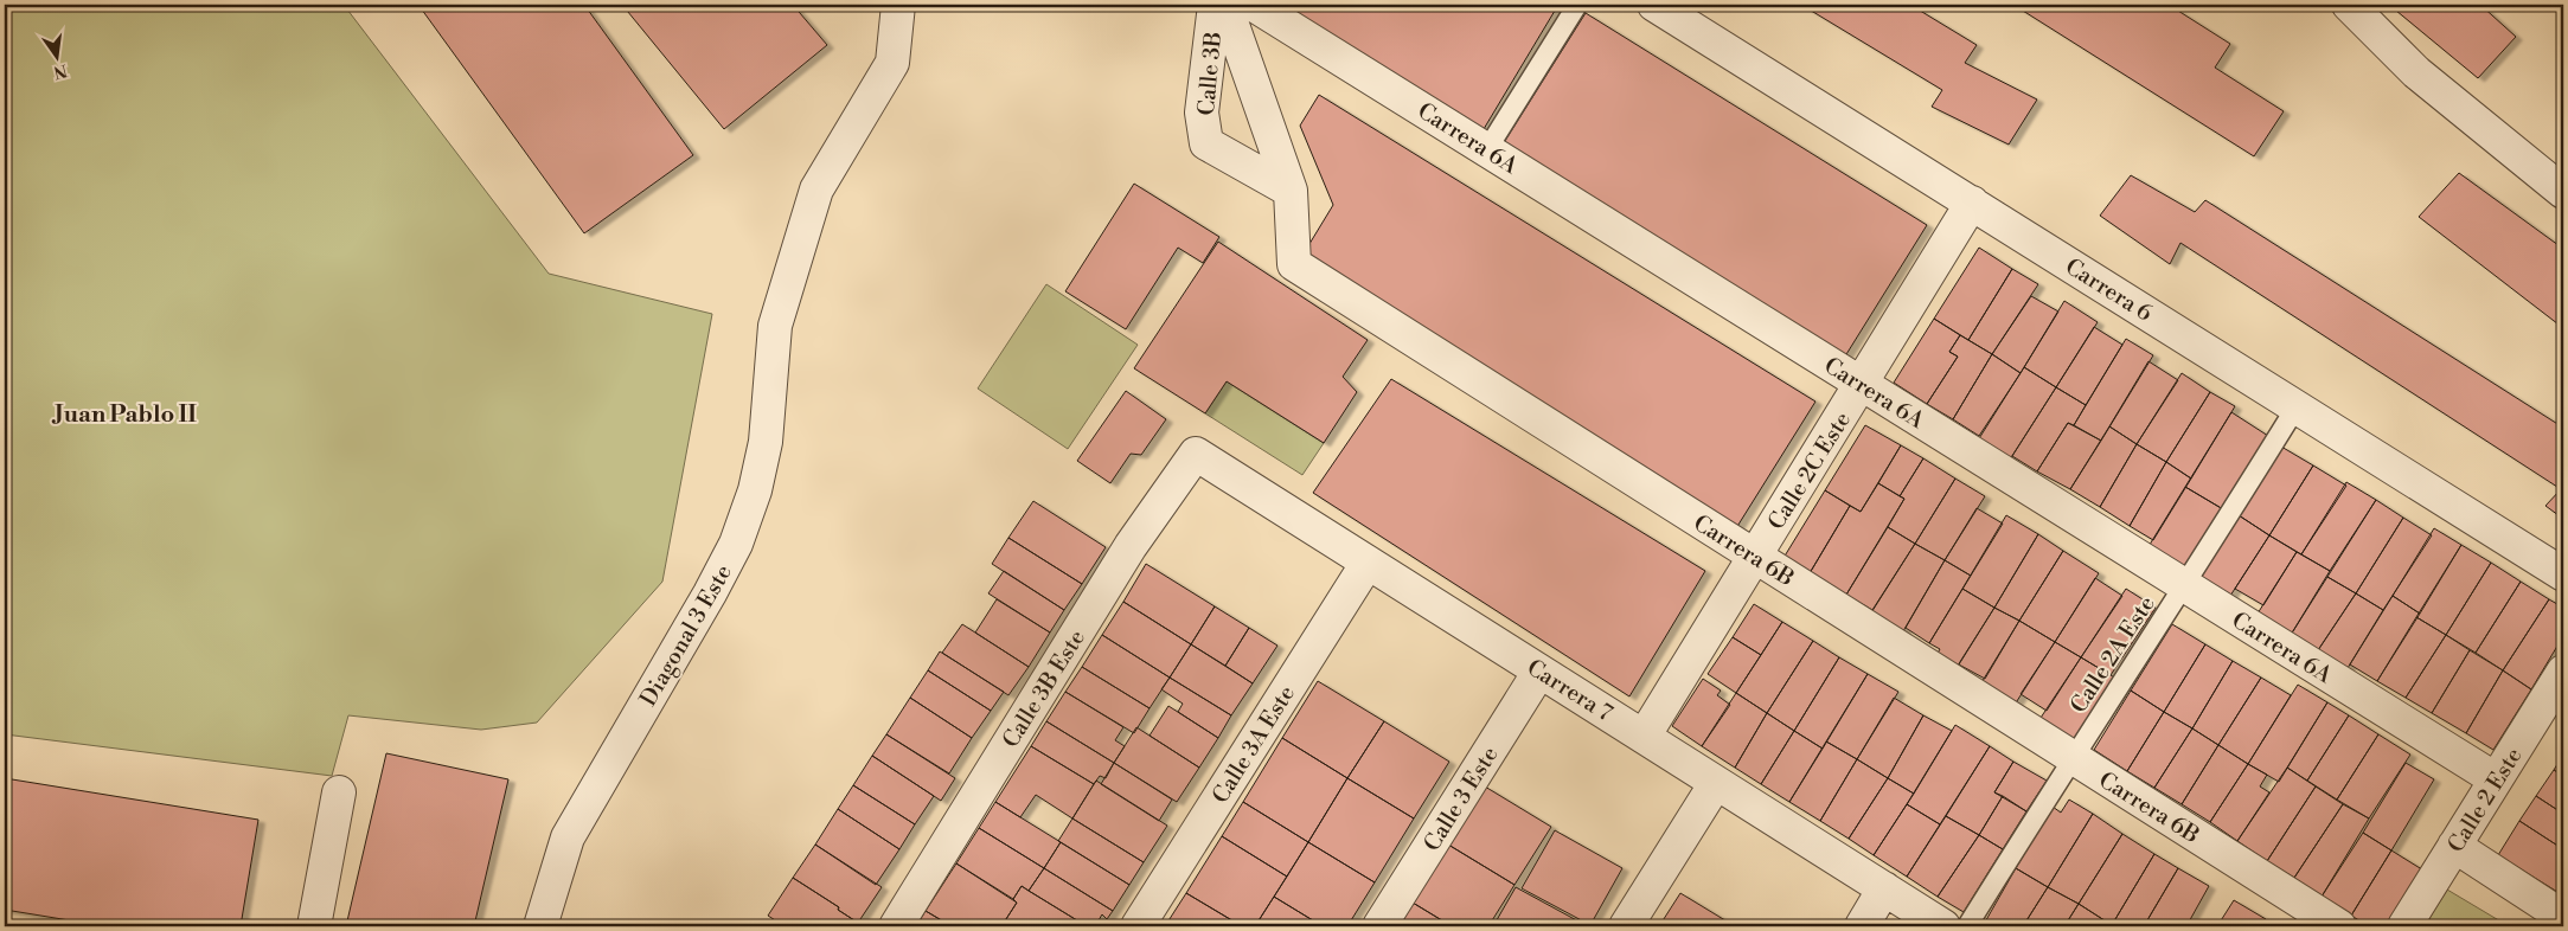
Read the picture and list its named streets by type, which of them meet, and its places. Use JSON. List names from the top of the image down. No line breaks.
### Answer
{"streets":{"street":["Calle 3B","Carrera 6A","Carrera 6","Calle 2C Este","Carrera 6B","Diagonal 3 Este","Calle 3B Este","Carrera 7","Calle 3A Este","Calle 3 Este","Calle 2 Este"],"lane":["Calle 2A Este"]},"crossings":[["Calle 3B","Carrera 6B"],["Carrera 6A","Calle 2C Este"],["Carrera 6A","Calle 2A Este"],["Carrera 6A","Calle 2 Este"],["Carrera 6","Calle 2C Este"],["Carrera 6","Calle 2A Este"],["Calle 2C Este","Carrera 6B"],["Calle 2C Este","Carrera 7"],["Carrera 6B","Calle 2A Este"],["Calle 3B Este","Carrera 7"],["Carrera 7","Calle 3A Este"],["Carrera 7","Calle 3 Este"]],"districts":["Juan Pablo II"],"north":"bottom"}
